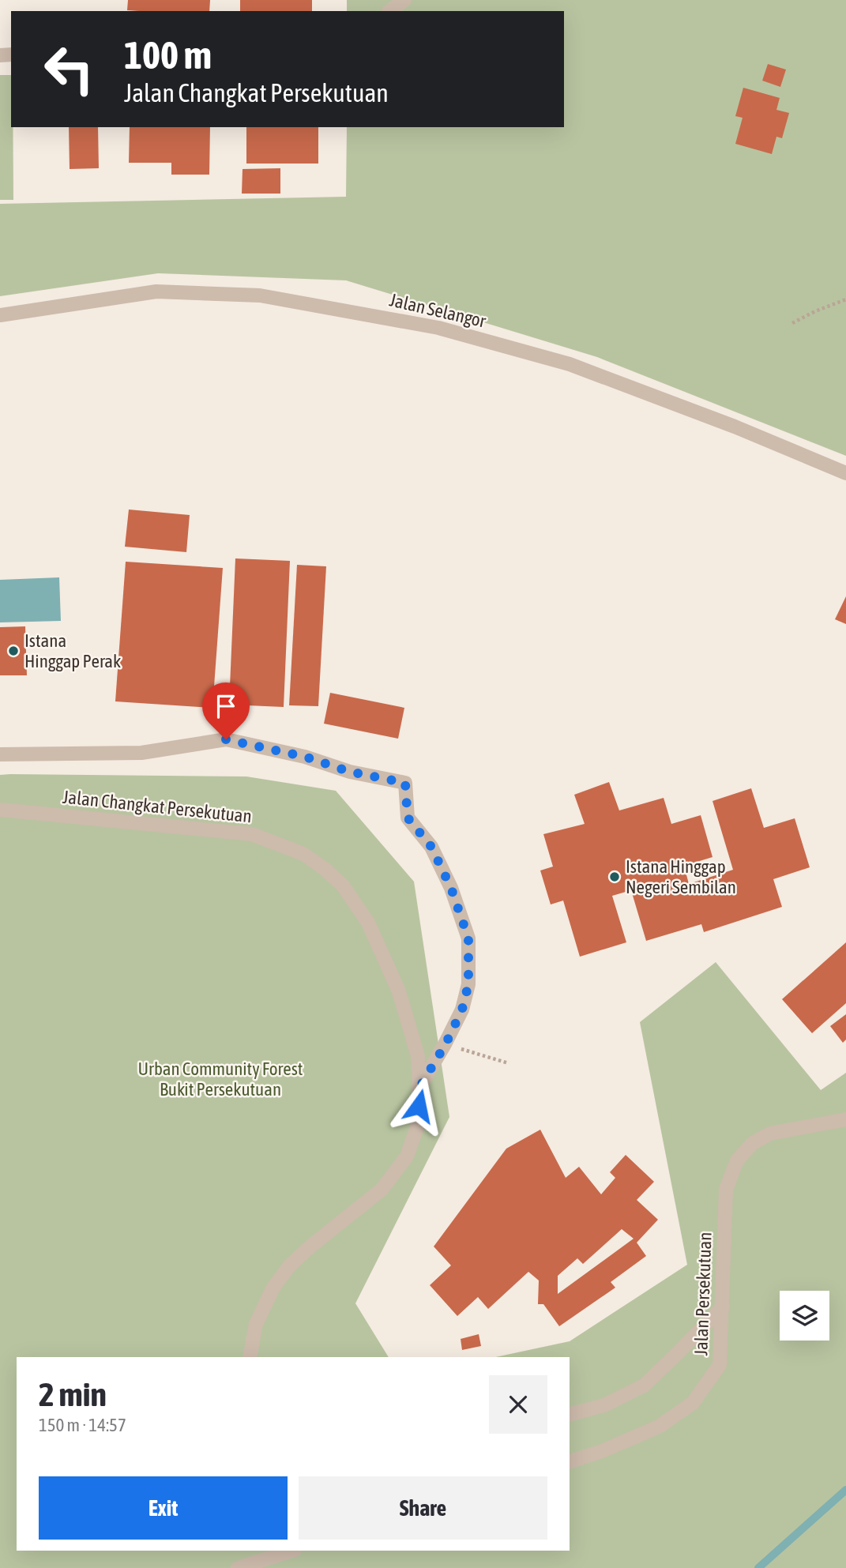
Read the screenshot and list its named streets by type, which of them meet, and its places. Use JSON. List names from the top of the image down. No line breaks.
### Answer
{"streets":{"street":["Jalan Selangor","Jalan Changkat Persekutuan","Jalan Persekutuan"]},"parks":["Urban Community Forest Bukit Persekutuan"],"places":["Istana Hinggap Perak","Istana Hinggap Negeri Sembilan"],"page":{"turn":["100 m","Jalan Changkat Persekutuan"],"heading":["2 min","150 m · 14:57"],"buttons":["Exit","Share"]}}
